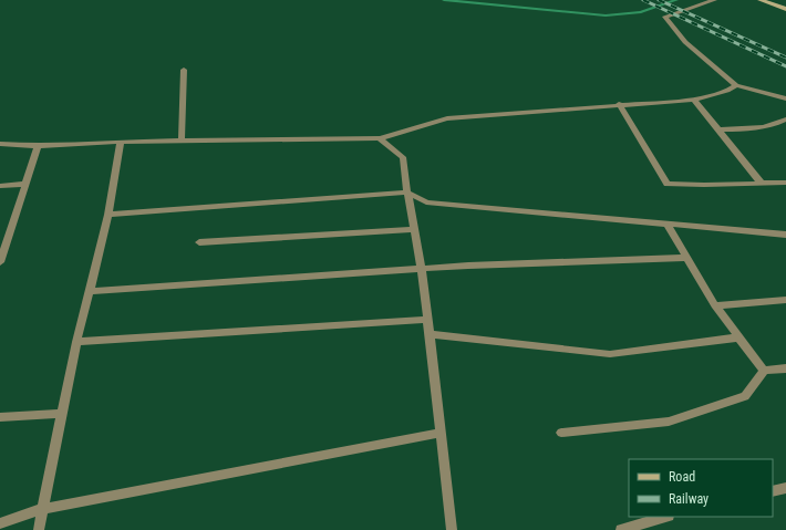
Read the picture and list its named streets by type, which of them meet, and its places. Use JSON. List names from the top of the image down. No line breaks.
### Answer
{"legend":["Road","Railway"]}
